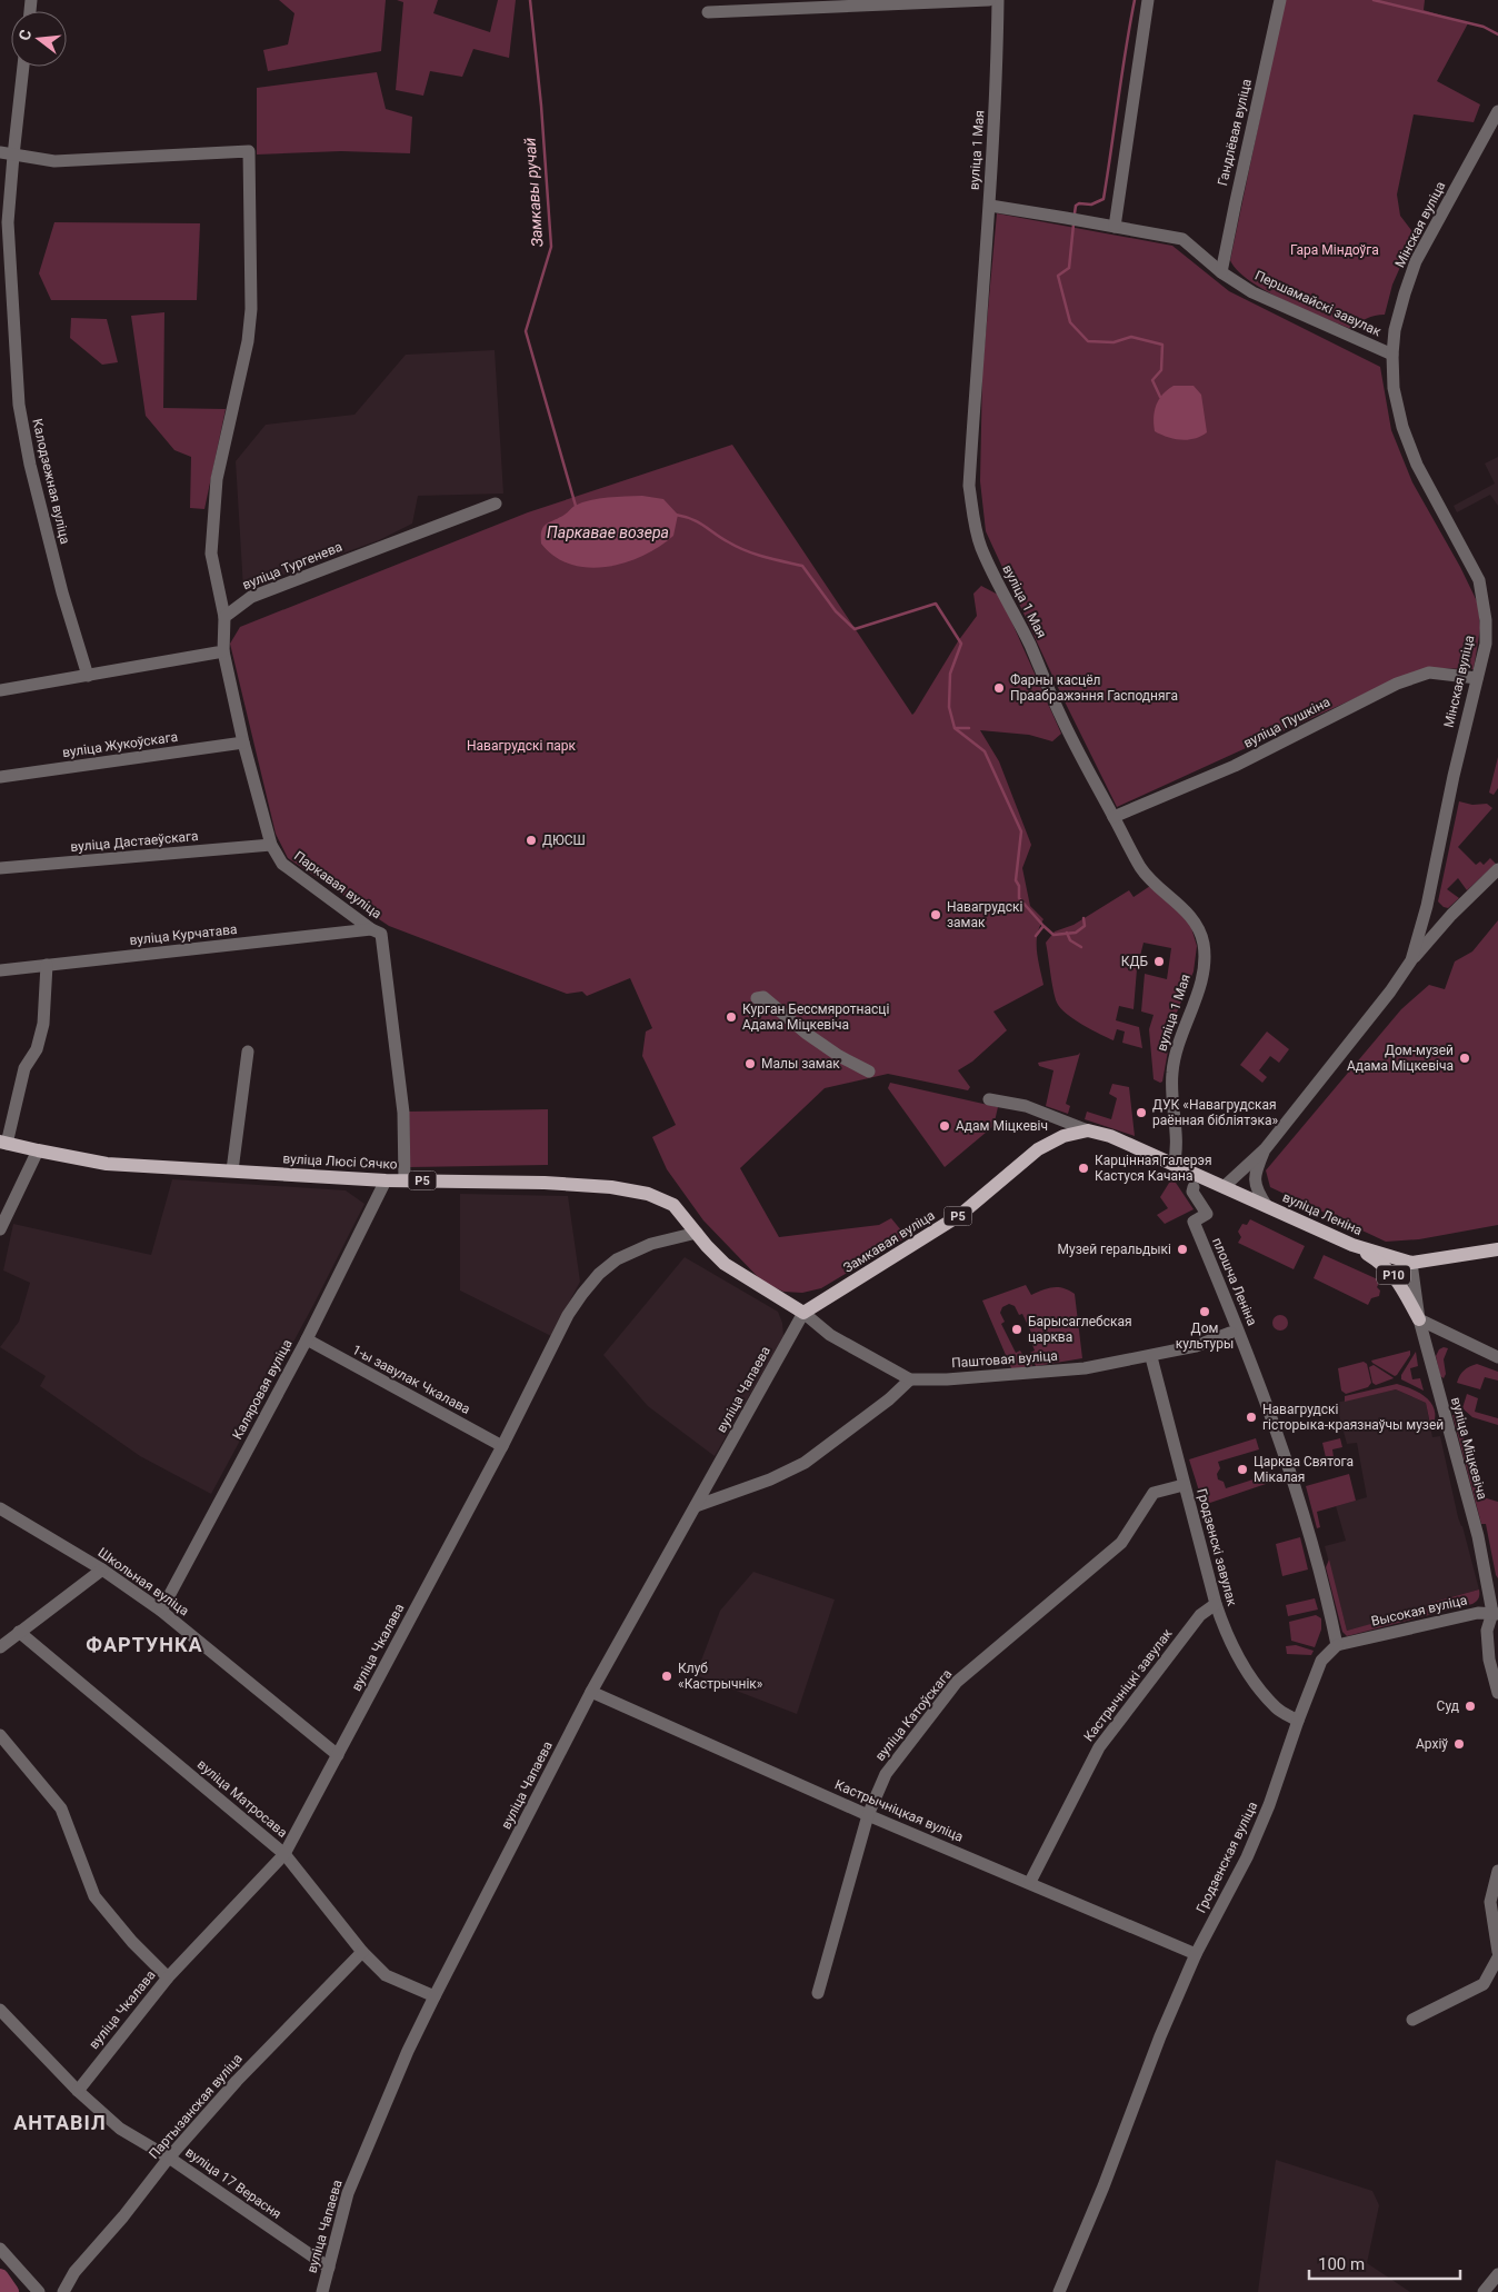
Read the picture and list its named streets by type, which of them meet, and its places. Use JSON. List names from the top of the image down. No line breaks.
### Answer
{"streets":{"main road":["вуліца Люсі Сячко","Р5","вуліца Леніна","Замкавая вуліца","Р10"],"street":["Гандлёвая вуліца","вуліца 1 Мая","Мінская вуліца","Першамайскі завулак","Калодзежная вуліца","вуліца Тургенева","вуліца Пушкіна","вуліца Жукоўскага","вуліца Дастаеўскага","Паркавая вуліца","вуліца Курчатава","плошча Леніна","Паштовая вуліца","1-ы завулак Чкалава","Каляровая вуліца","вуліца Чапаева","вуліца Міцкевіча","Гродзенскі завулак","Школьная вуліца","Высокая вуліца","вуліца Чкалава","Кастрычніцкі завулак","вуліца Катоўскага","вуліца Матросава","Кастрычніцкая вуліца","Гродзенская вуліца","Партызанская вуліца","вуліца 17 Верасня"]},"crossings":[["Гандлёвая вуліца","Першамайскі завулак"],["вуліца 1 Мая","Першамайскі завулак"],["вуліца 1 Мая","вуліца Пушкіна"],["Мінская вуліца","Першамайскі завулак"],["Мінская вуліца","вуліца Пушкіна"],["Мінская вуліца","вуліца Леніна"],["вуліца Жукоўскага","Паркавая вуліца"],["вуліца Дастаеўскага","Паркавая вуліца"],["Паркавая вуліца","вуліца Курчатава"],["Паркавая вуліца","вуліца Люсі Сячко"],["вуліца Люсі Сячко","Замкавая вуліца"],["вуліца Люсі Сячко","Паштовая вуліца"],["вуліца Люсі Сячко","Каляровая вуліца"],["вуліца Люсі Сячко","вуліца Чапаева"],["вуліца Люсі Сячко","вуліца Чкалава"],["вуліца Леніна","Р10"],["Замкавая вуліца","Паштовая вуліца"],["Замкавая вуліца","вуліца Чапаева"],["Р10","вуліца Міцкевіча"],["плошча Леніна","Высокая вуліца"],["плошча Леніна","Гродзенская вуліца"],["Паштовая вуліца","вуліца Чапаева"],["Паштовая вуліца","Гродзенскі завулак"],["1-ы завулак Чкалава","Каляровая вуліца"],["1-ы завулак Чкалава","вуліца Чкалава"],["Каляровая вуліца","Школьная вуліца"],["вуліца Чапаева","вуліца Матросава"],["вуліца Чапаева","Кастрычніцкая вуліца"],["вуліца Чапаева","вуліца 17 Верасня"],["вуліца Міцкевіча","Высокая вуліца"],["Гродзенскі завулак","Кастрычніцкі завулак"],["Гродзенскі завулак","вуліца Катоўскага"],["Гродзенскі завулак","Гродзенская вуліца"],["Школьная вуліца","вуліца Чкалава"],["Высокая вуліца","Гродзенская вуліца"],["вуліца Чкалава","вуліца Матросава"],["вуліца Чкалава","вуліца 17 Верасня"],["Кастрычніцкі завулак","Кастрычніцкая вуліца"],["вуліца Катоўскага","Кастрычніцкая вуліца"],["вуліца Матросава","Партызанская вуліца"],["Кастрычніцкая вуліца","Гродзенская вуліца"],["Партызанская вуліца","вуліца 17 Верасня"]],"districts":["ФАРТУНКА","АНТАВІЛ"],"water":["Замкавы ручай","Паркавае возера"],"parks":["Гара Міндоўга","Навагрудскі парк"],"places":["Фарны касцёл Праабражэння Гасподняга","ДЮСШ","Навагрудскі замак","КДБ","Курган Бессмяротнасці Адама Міцкевіча","Дом-музей Адама Міцкевіча","Малы замак","ДУК «Навагрудская раённая бібліятэка»","Адам Міцкевіч","Карцінная галерэя Кастуся Качана","Музей геральдыкі","Дом культуры","Барысаглебская царква","Навагрудскі гісторыка-краязнаўчы музей","Царква Святога Мікалая","Клуб «Кастрычнік»","Суд","Архіў"],"scale_bar":"100 m","north":"left"}
